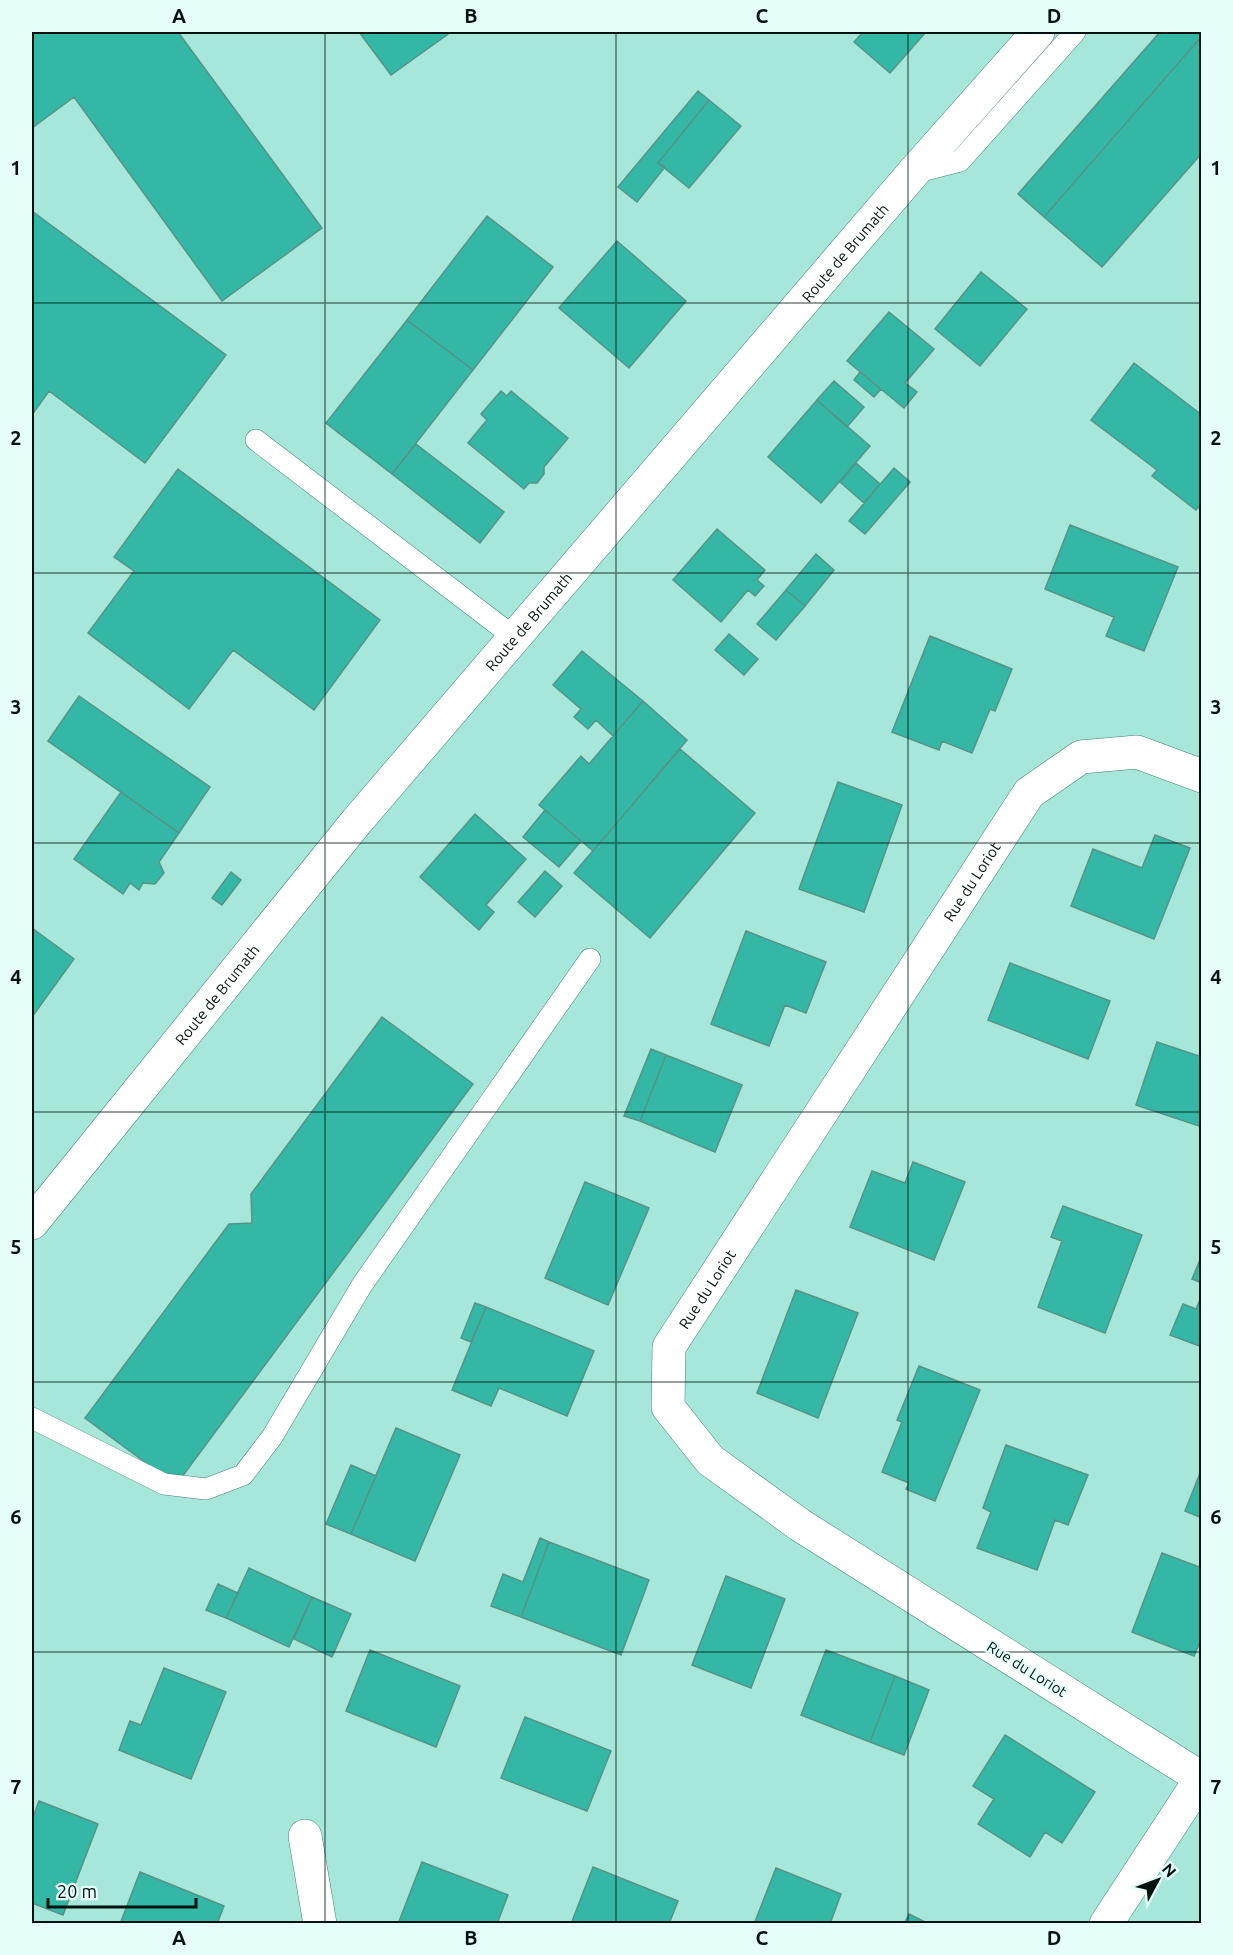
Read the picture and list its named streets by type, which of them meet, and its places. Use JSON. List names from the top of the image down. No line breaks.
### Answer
{"streets":{"street":["Route de Brumath","Rue du Loriot"]},"scale_bar":"20 m","north":"top right","grid":{"columns":["A","B","C","D"],"rows":["1","2","3","4","5","6","7"]}}
